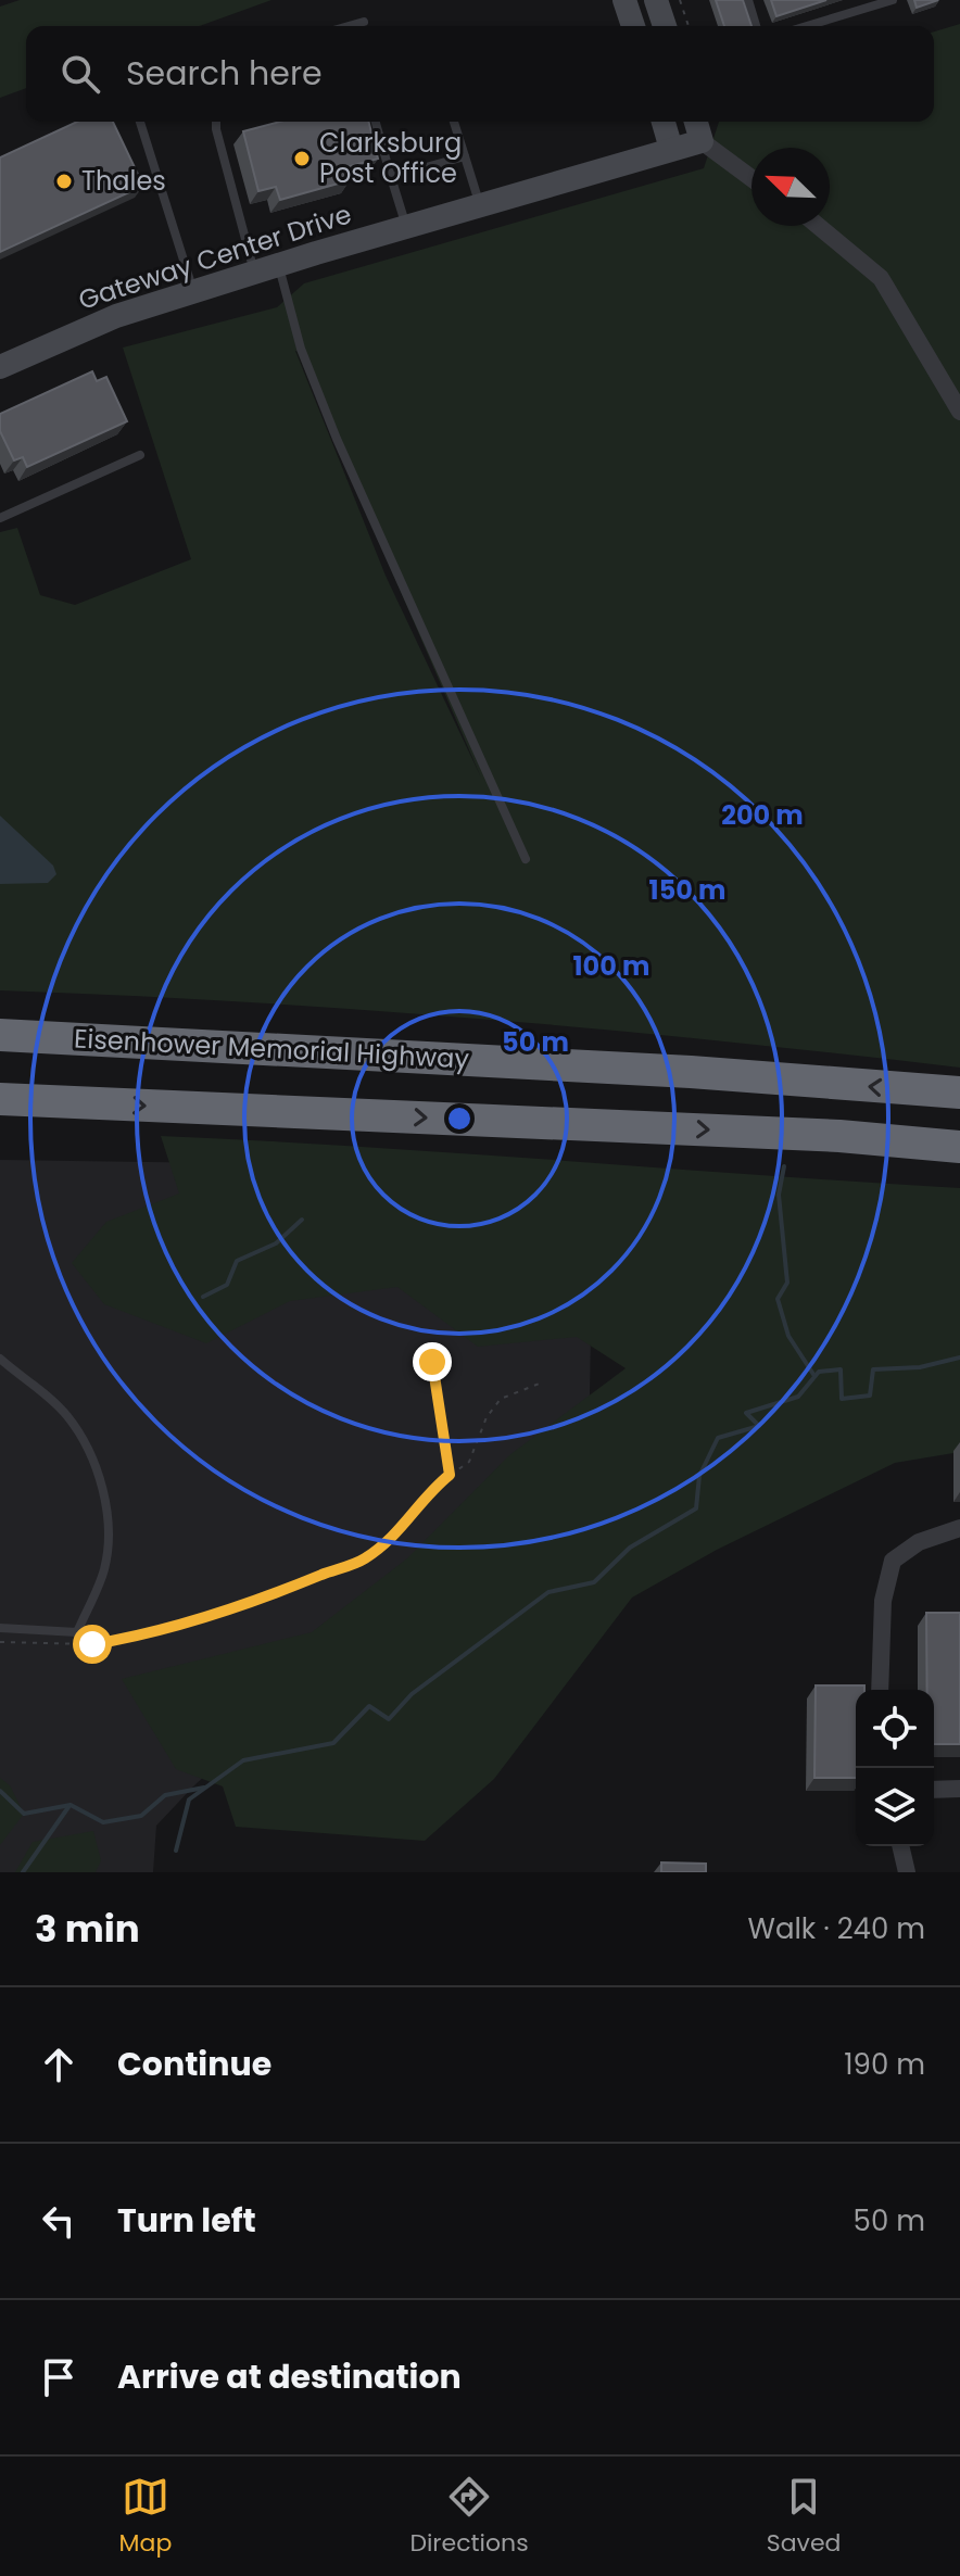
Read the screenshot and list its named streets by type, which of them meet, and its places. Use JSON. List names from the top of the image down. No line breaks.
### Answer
{"streets":{"highway":["Eisenhower Memorial Highway"],"street":["Gateway Center Drive"]},"places":["Clarksburg Post Office","Thales"],"north":"top left","page":{"search":"Search here","heading":["3 min","Walk · 240 m"],"list":[["Continue","190 m"],["Turn left","50 m"],"Arrive at destination"],"nav":["Map","Directions","Saved"]},"rings":["200 m","150 m","100 m","50 m"]}
